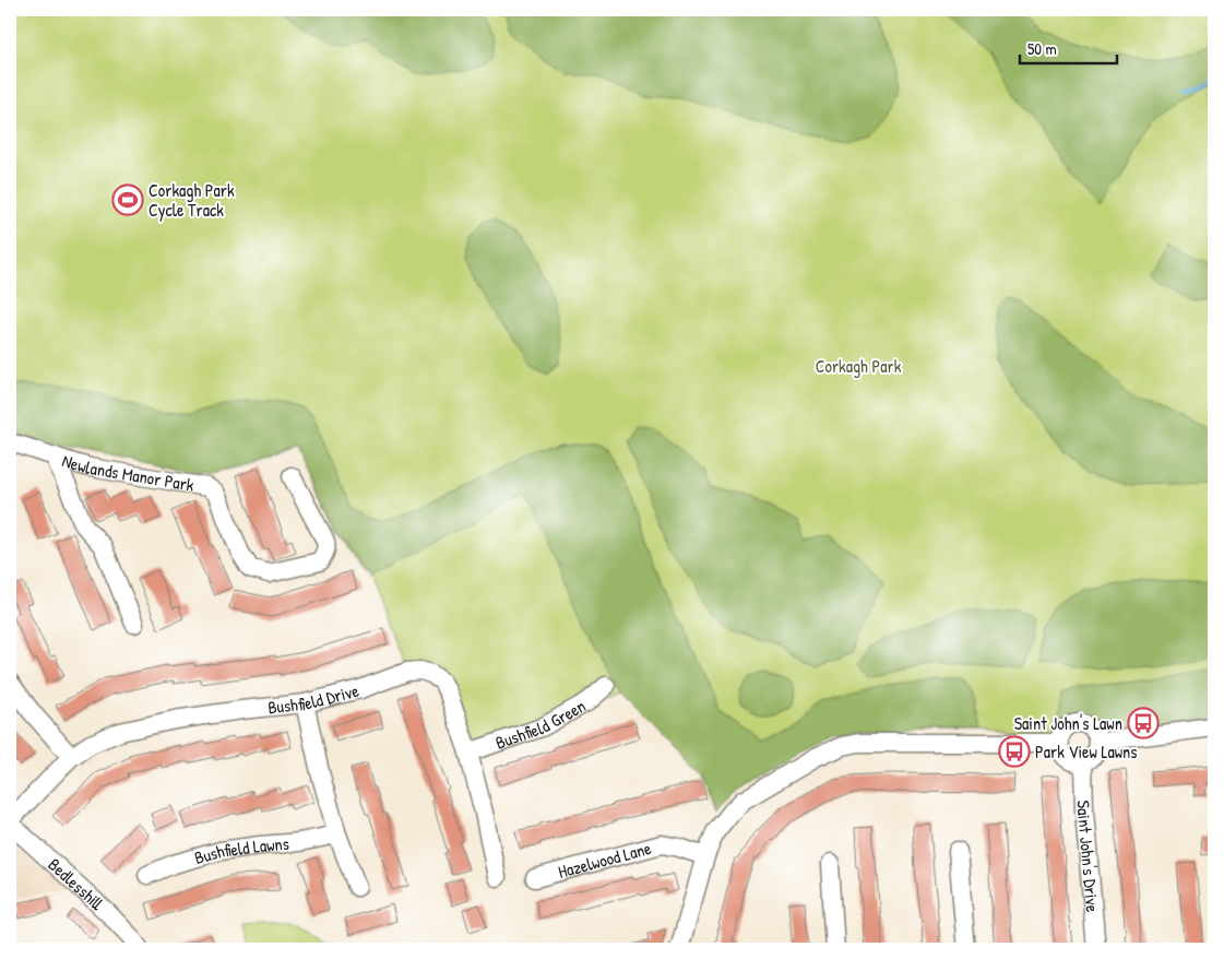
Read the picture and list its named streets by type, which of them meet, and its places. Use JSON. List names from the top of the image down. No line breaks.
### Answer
{"streets":{"street":["Newlands Manor Park","Bushfield Drive","Bushfield Green","Bushfield Lawns","Saint John's Drive","Hazelwood Lane","Bedlesshill"]},"crossings":[["Bushfield Drive","Bushfield Green"],["Bushfield Drive","Bedlesshill"]],"parks":["Corkagh Park"],"places":{"sports":["Corkagh Park Cycle Track"],"bus stop":["Saint John's Lawn","Park View Lawns"]},"scale_bar":"50 m"}
